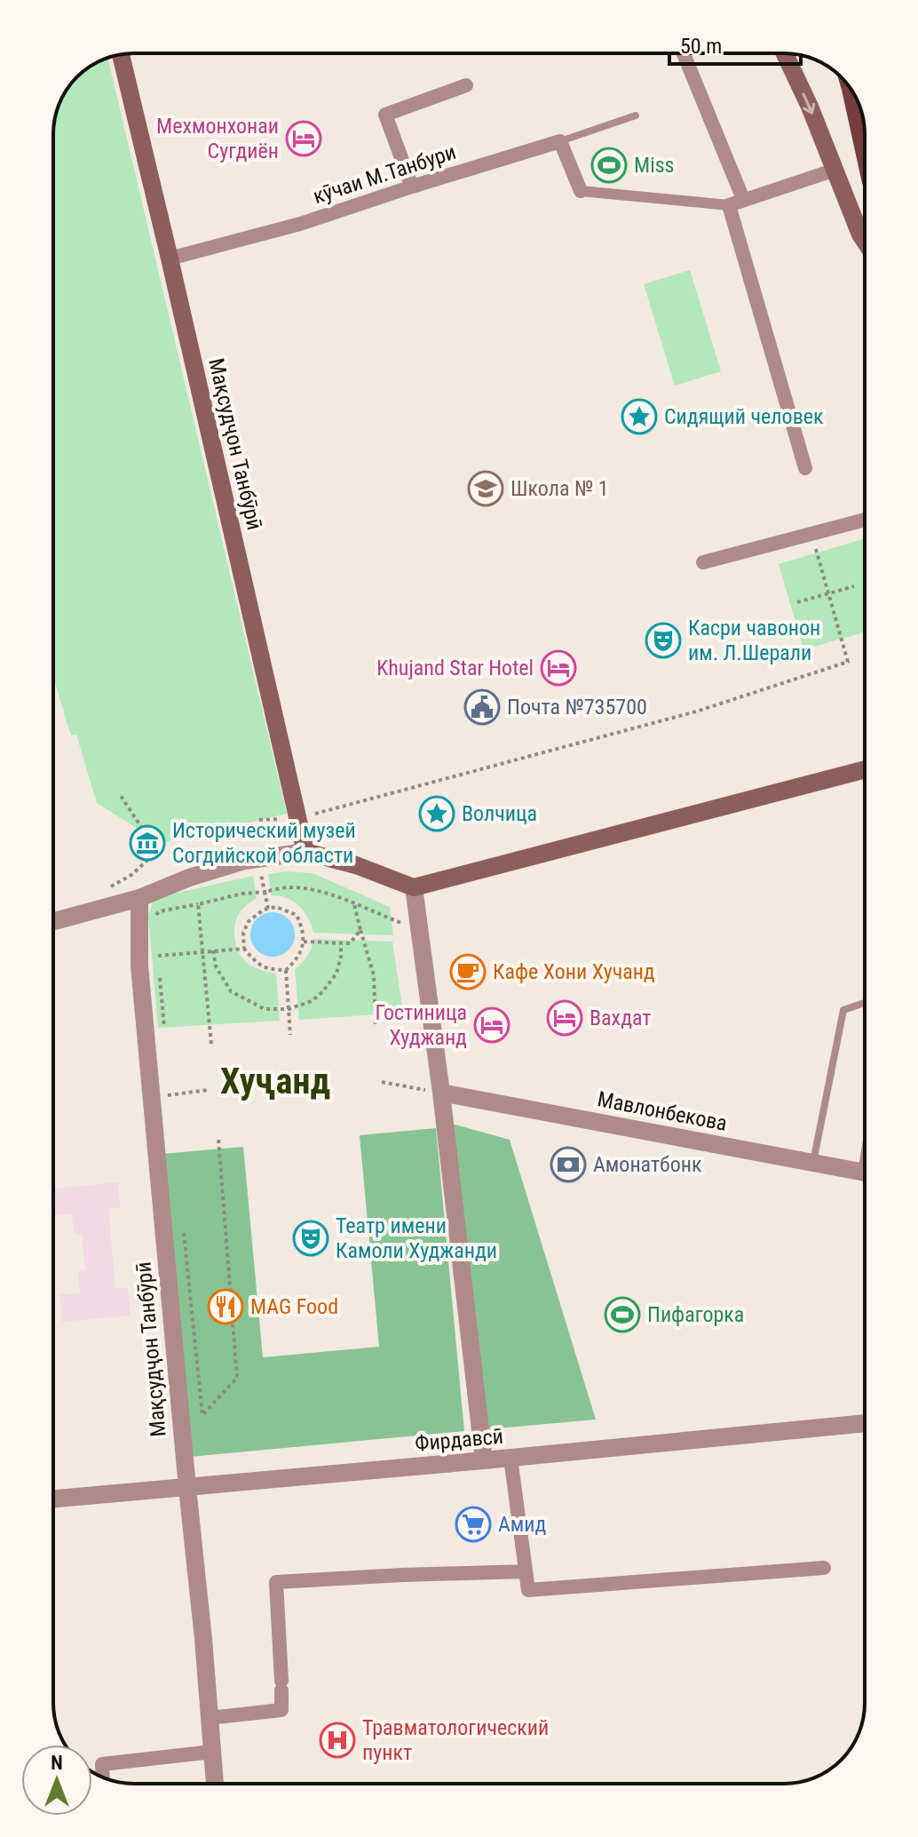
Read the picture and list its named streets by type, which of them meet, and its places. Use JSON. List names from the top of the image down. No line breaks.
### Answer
{"streets":{"main road":["Мақсудҷон Танбӯрӣ"],"street":["кӯчаи М.Танбури","Мавлонбекова","Фирдавсӣ"]},"crossings":[["кӯчаи М.Танбури","Мақсудҷон Танбӯрӣ"],["Мақсудҷон Танбӯрӣ","Фирдавсӣ"]],"districts":["Хуҷанд"],"places":{"hotel":["Мехмонхонаи Сугдиён","Khujand Star Hotel","Вахдат","Гостиница Худжанд"],"sports":["Miss","Пифагорка"],"place":["Сидящий человек","Волчица"],"school or university":["Школа № 1"],"theatre":["Касри чавонон им. Л.Шерали","Театр имени Камоли Худжанди"],"public building":["Почта №735700"],"museum":["Исторический музей Согдийской области"],"cafe":["Кафе Хони Хучанд"],"bank":["Амонатбонк"],"restaurant":["MAG Food"],"supermarket":["Амид"],"hospital":["Травматологический пункт"]},"scale_bar":"50 m","north":"top"}
